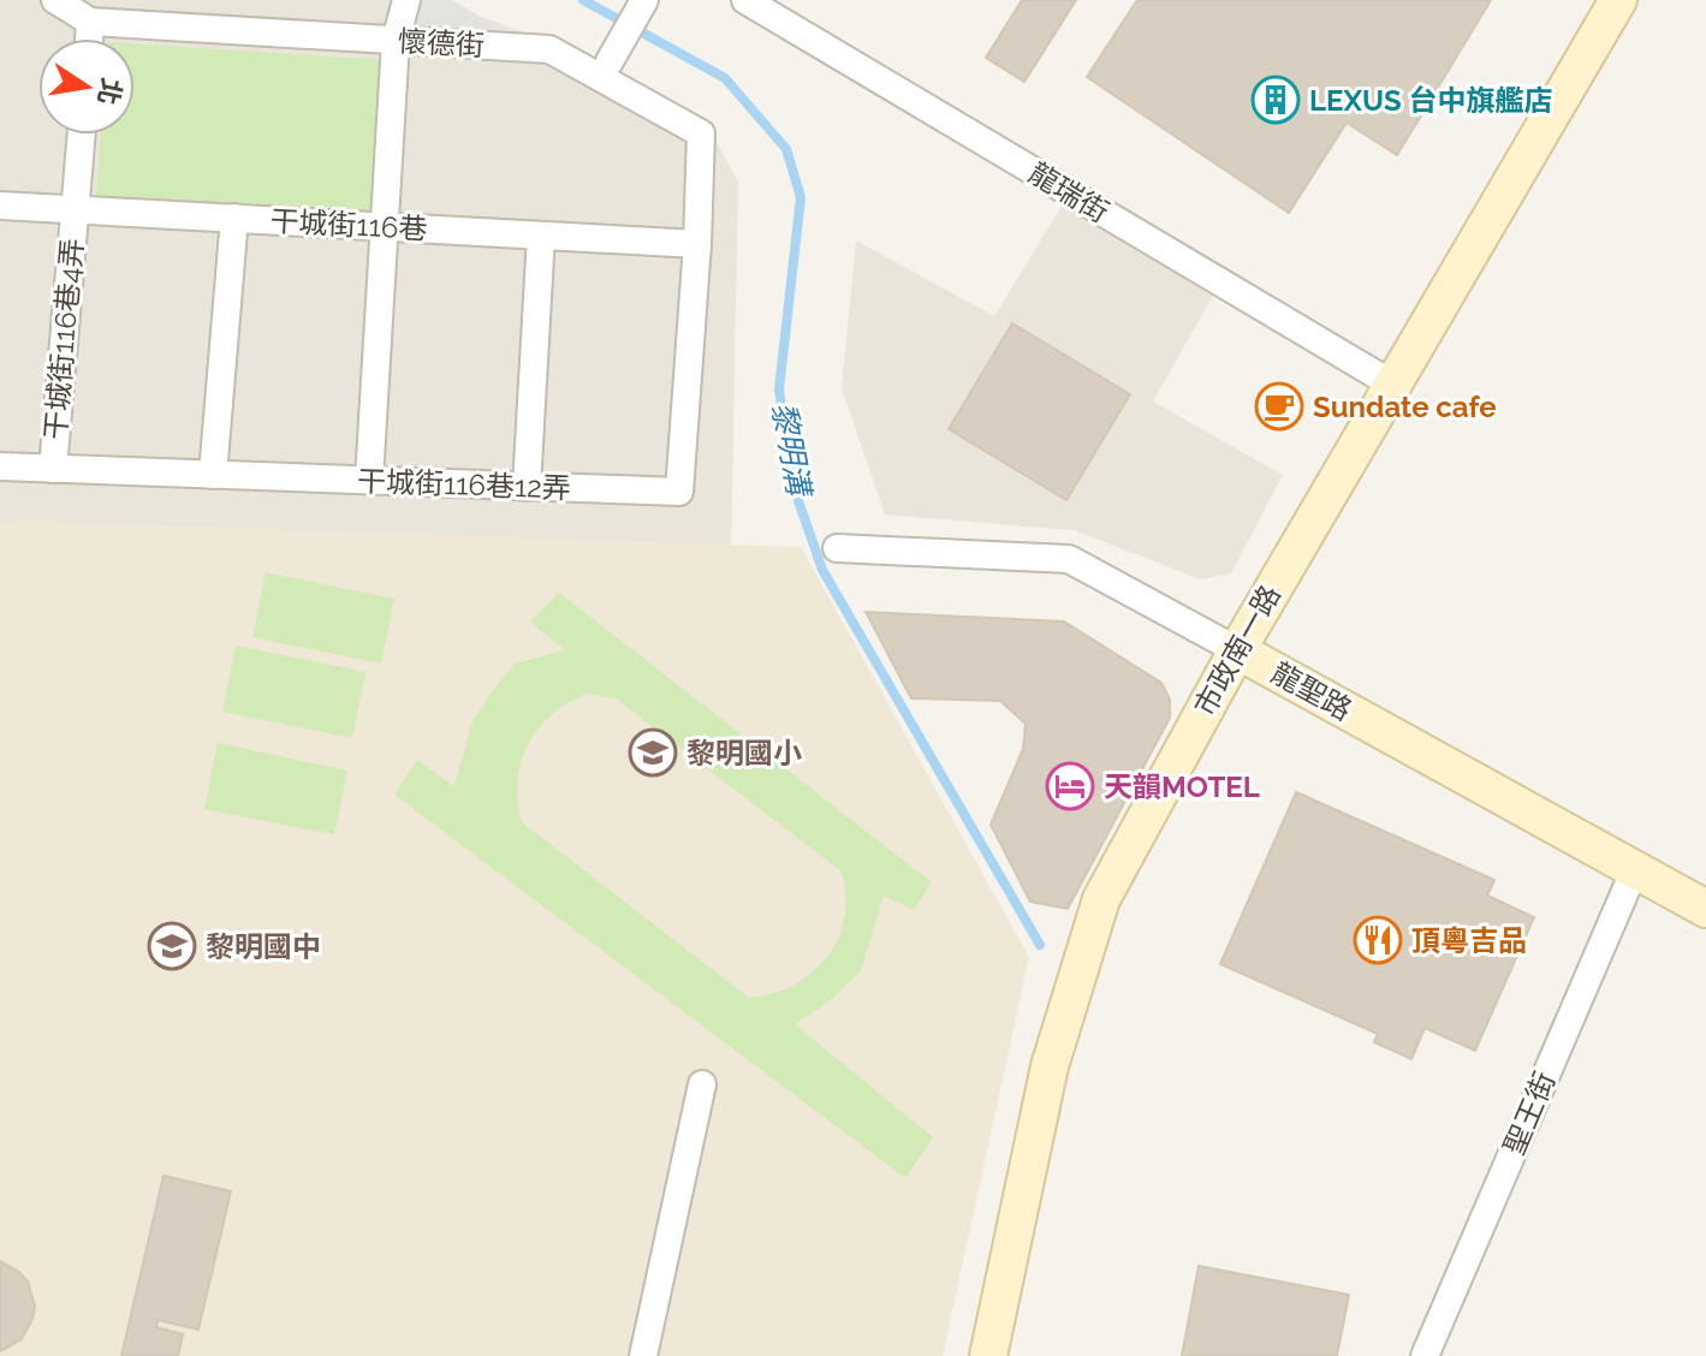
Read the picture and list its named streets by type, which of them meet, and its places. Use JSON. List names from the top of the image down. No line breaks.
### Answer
{"streets":{"street":["懷德街","龍瑞街","干城街116巷","干城街116巷4弄","干城街116巷12弄","市政南一路","龍聖路","聖王街"]},"crossings":[["懷德街","干城街116巷"],["懷德街","干城街116巷12弄"],["龍瑞街","市政南一路"],["干城街116巷","干城街116巷4弄"],["干城街116巷","干城街116巷12弄"],["干城街116巷4弄","干城街116巷12弄"],["市政南一路","龍聖路"],["龍聖路","聖王街"]],"water":["黎明溝"],"places":{"building":["LEXUS 台中旗艦店"],"cafe":["Sundate cafe"],"school or university":["黎明國小","黎明國中"],"hotel":["天韻MOTEL"],"restaurant":["頂粵吉品"]},"north":"right"}
